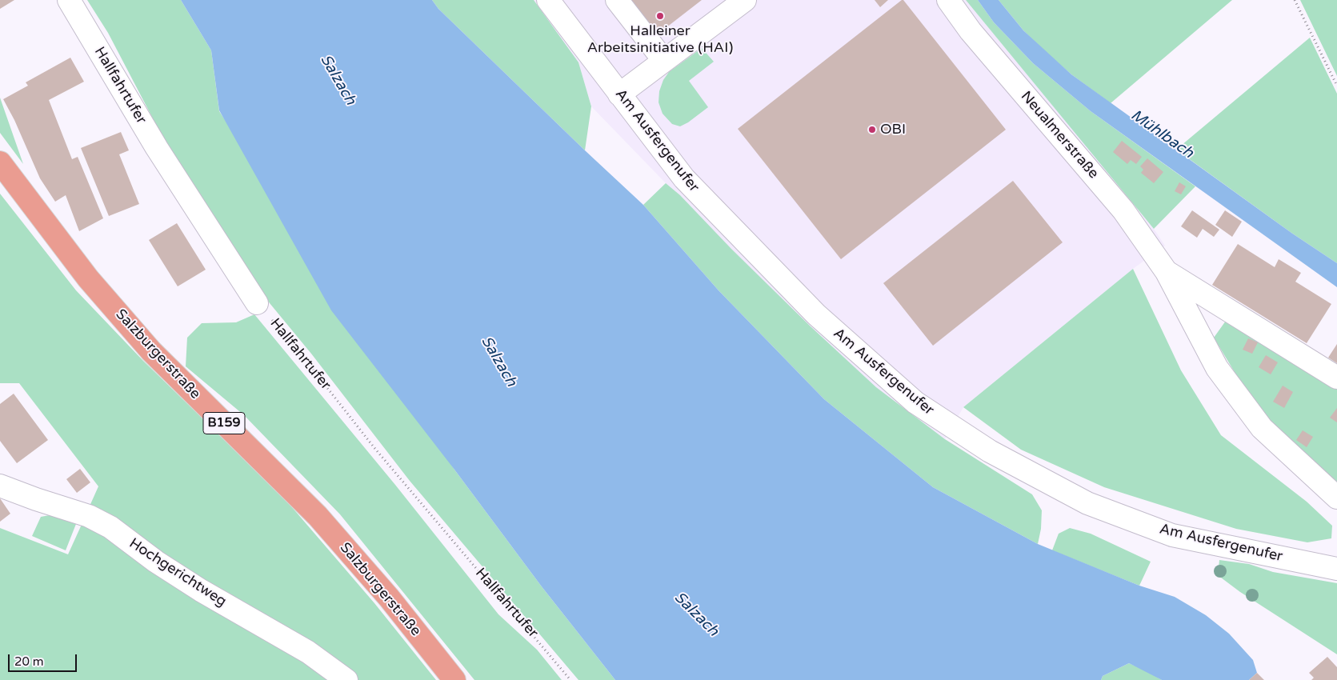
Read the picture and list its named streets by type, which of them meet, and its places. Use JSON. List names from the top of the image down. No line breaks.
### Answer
{"streets":{"main road":["Salzburgerstraße","B159"],"street":["Hallfahrtufer","Neualmerstraße","Am Ausfergenufer","Hochgerichtweg"]},"water":["Salzach","Mühlbach"],"places":["Halleiner Arbeitsinitiative (HAI)","OBI"],"scale_bar":"20 m"}
